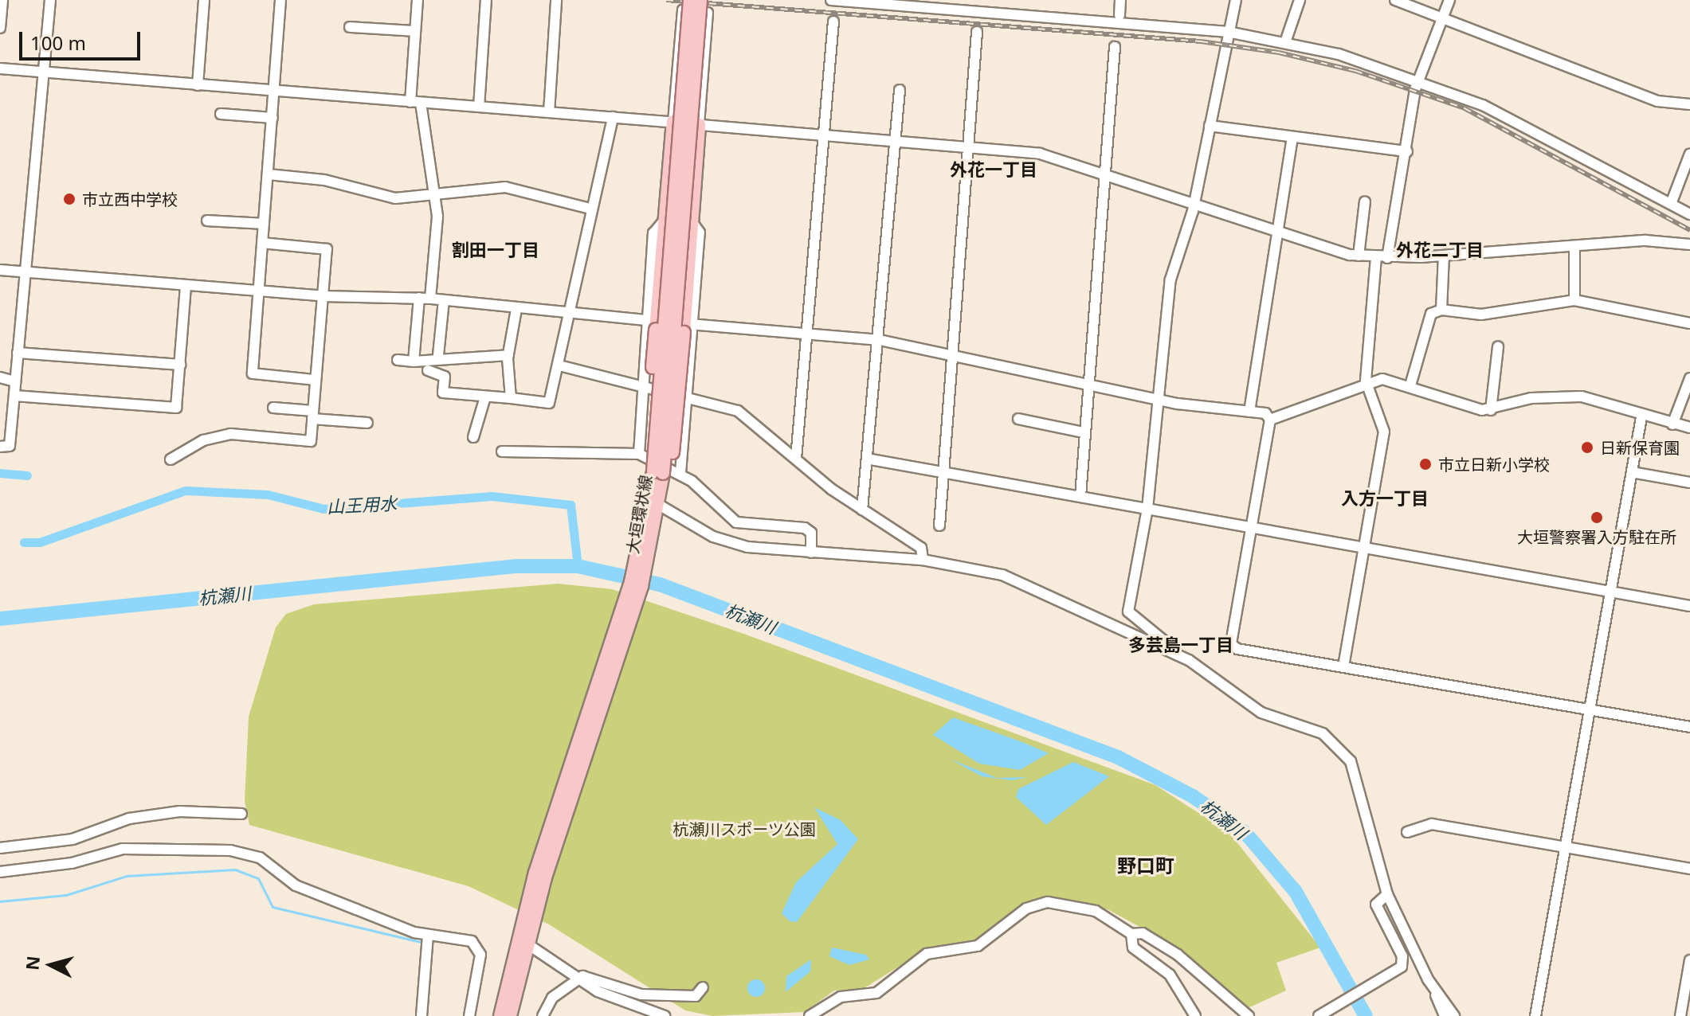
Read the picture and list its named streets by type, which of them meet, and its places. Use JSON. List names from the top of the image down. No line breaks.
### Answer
{"streets":{"main road":["大垣環状線"]},"districts":["外花一丁目","割田一丁目","外花二丁目","入方一丁目","多芸島一丁目","野口町"],"water":["山王用水","杭瀬川"],"parks":["杭瀬川スポーツ公園"],"places":["市立西中学校","日新保育園","市立日新小学校","大垣警察署入方駐在所"],"scale_bar":"100 m","north":"left"}
